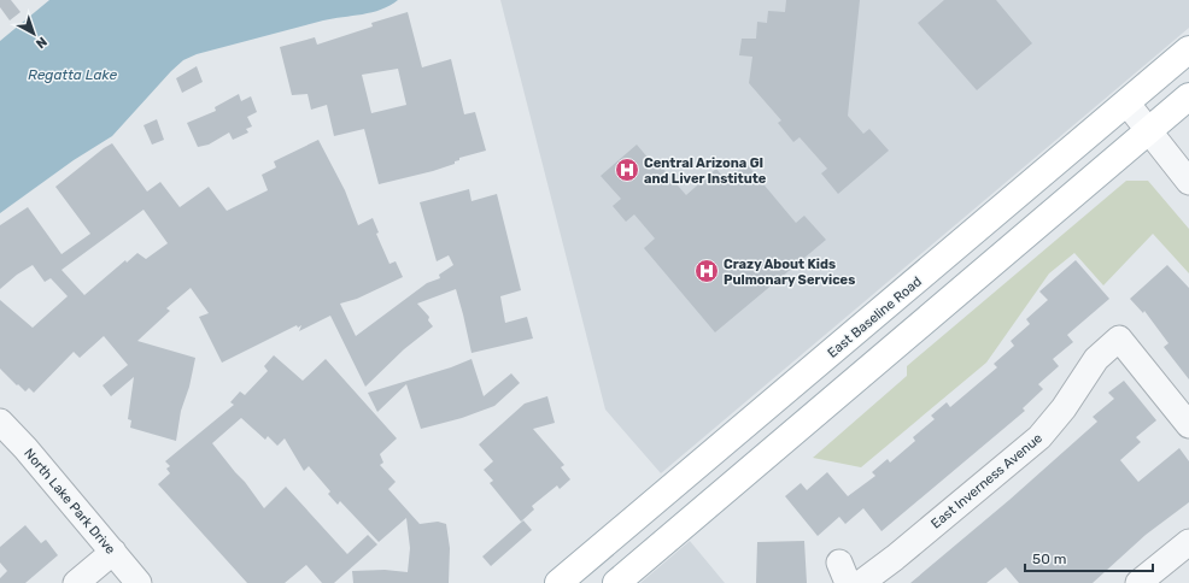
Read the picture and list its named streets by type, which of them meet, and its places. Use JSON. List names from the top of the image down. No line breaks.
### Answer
{"streets":{"main road":["East Baseline Road"],"street":["East Inverness Avenue","North Lake Park Drive"]},"water":["Regatta Lake"],"places":{"hospital":["Central Arizona GI and Liver Institute","Crazy About Kids Pulmonary Services"]},"scale_bar":"50 m","north":"bottom right"}
